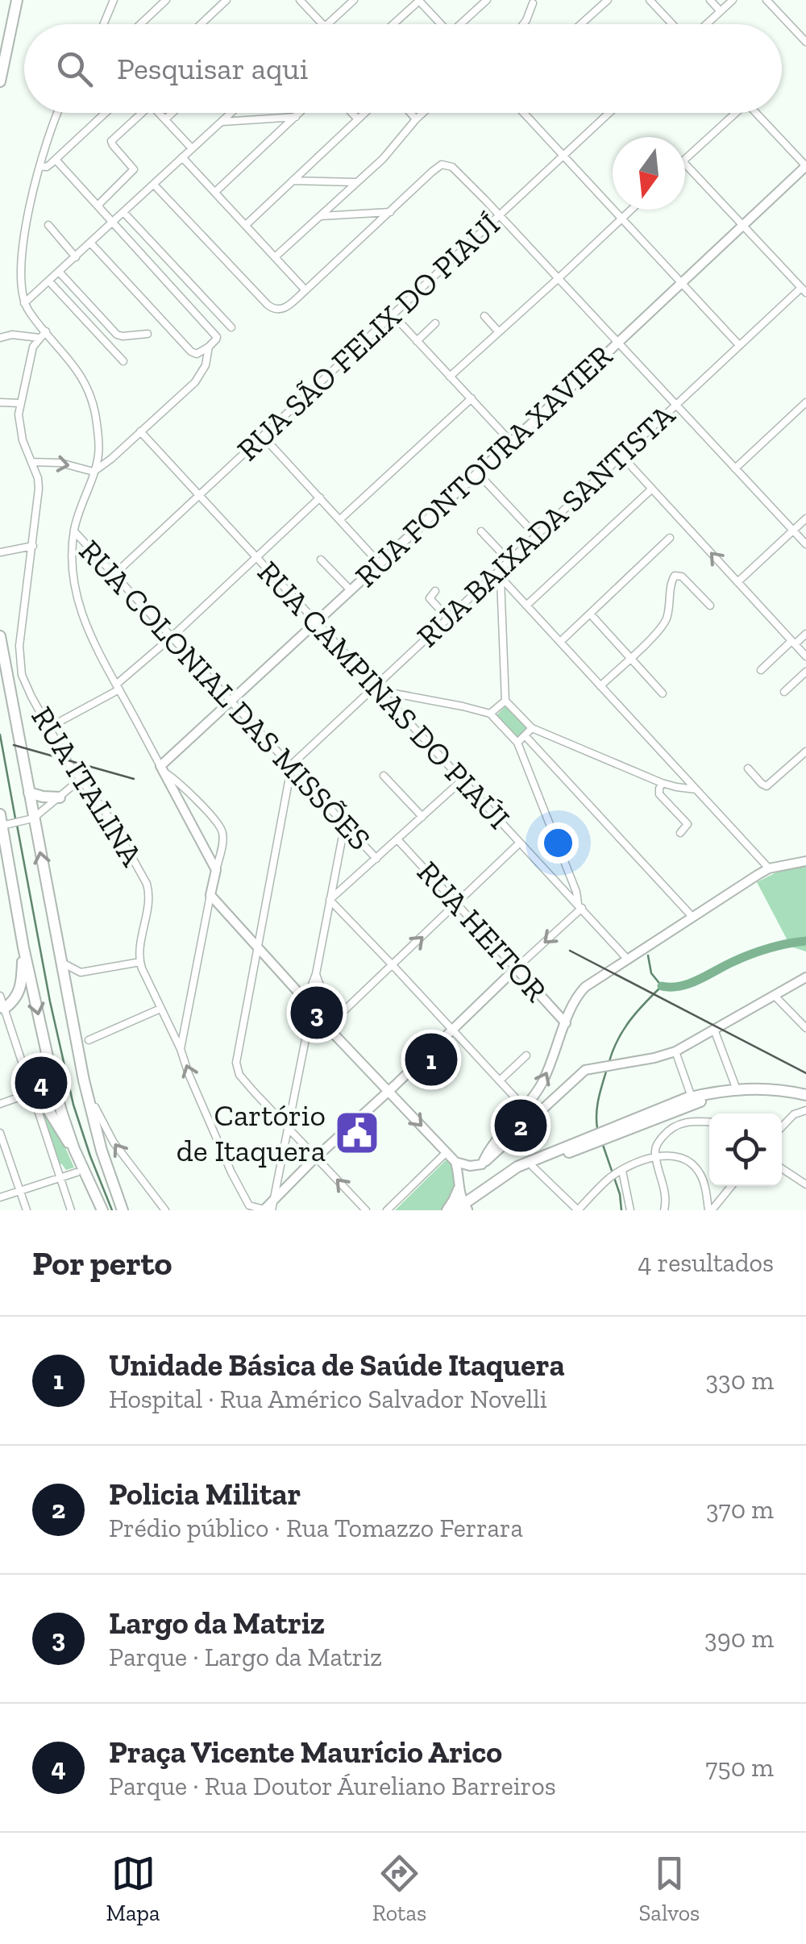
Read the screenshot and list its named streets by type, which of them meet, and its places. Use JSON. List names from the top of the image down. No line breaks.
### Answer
{"streets":{"main road":["RUA FONTOURA XAVIER","RUA HEITOR"],"street":["RUA SÃO FELIX DO PIAUÍ","RUA BAIXADA SANTISTA","RUA COLONIAL DAS MISSÕES","RUA CAMPINAS DO PIAÚI","RUA ITALINA"]},"crossings":[["RUA SÃO FELIX DO PIAUÍ","RUA COLONIAL DAS MISSÕES"],["RUA SÃO FELIX DO PIAUÍ","RUA CAMPINAS DO PIAÚI"],["RUA FONTOURA XAVIER","RUA COLONIAL DAS MISSÕES"],["RUA FONTOURA XAVIER","RUA CAMPINAS DO PIAÚI"],["RUA BAIXADA SANTISTA","RUA COLONIAL DAS MISSÕES"],["RUA BAIXADA SANTISTA","RUA CAMPINAS DO PIAÚI"]],"places":{"public building":["Cartório de Itaquera"]},"north":"bottom","page":{"search":"Pesquisar aqui","pins":["3","1","4","2"],"heading":["Por perto","4 resultados"],"list":[{"mark":"1","name":"Unidade Básica de Saúde Itaquera","note":"Hospital · Rua Américo Salvador Novelli","value":"330 m"},{"mark":"2","name":"Policia Militar","note":"Prédio público · Rua Tomazzo Ferrara","value":"370 m"},{"mark":"3","name":"Largo da Matriz","note":"Parque · Largo da Matriz","value":"390 m"},{"mark":"4","name":"Praça Vicente Maurício Arico","note":"Parque · Rua Doutor Áureliano Barreiros","value":"750 m"}],"nav":["Mapa","Rotas","Salvos"]}}
